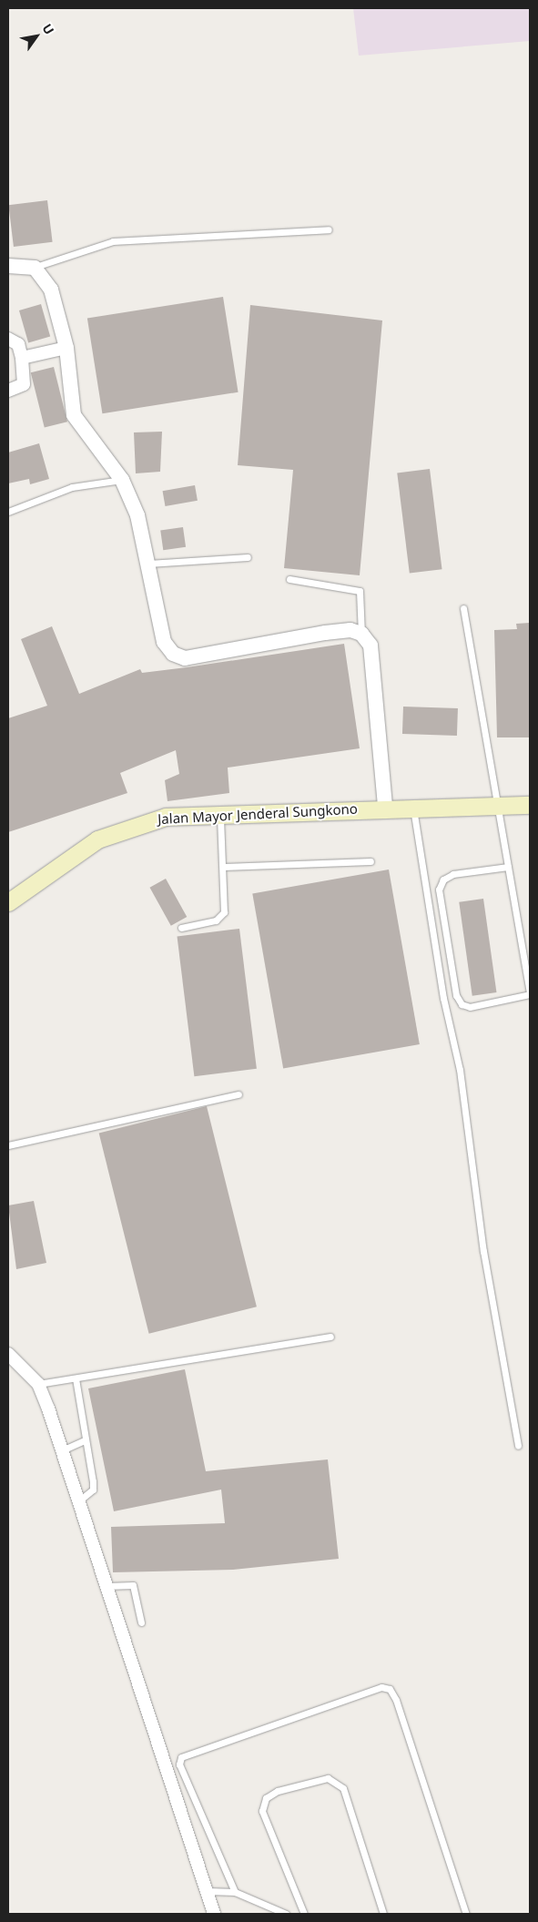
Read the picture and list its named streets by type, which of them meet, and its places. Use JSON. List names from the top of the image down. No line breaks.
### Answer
{"streets":{"main road":["Jalan Mayor Jenderal Sungkono"]},"north":"top right"}
